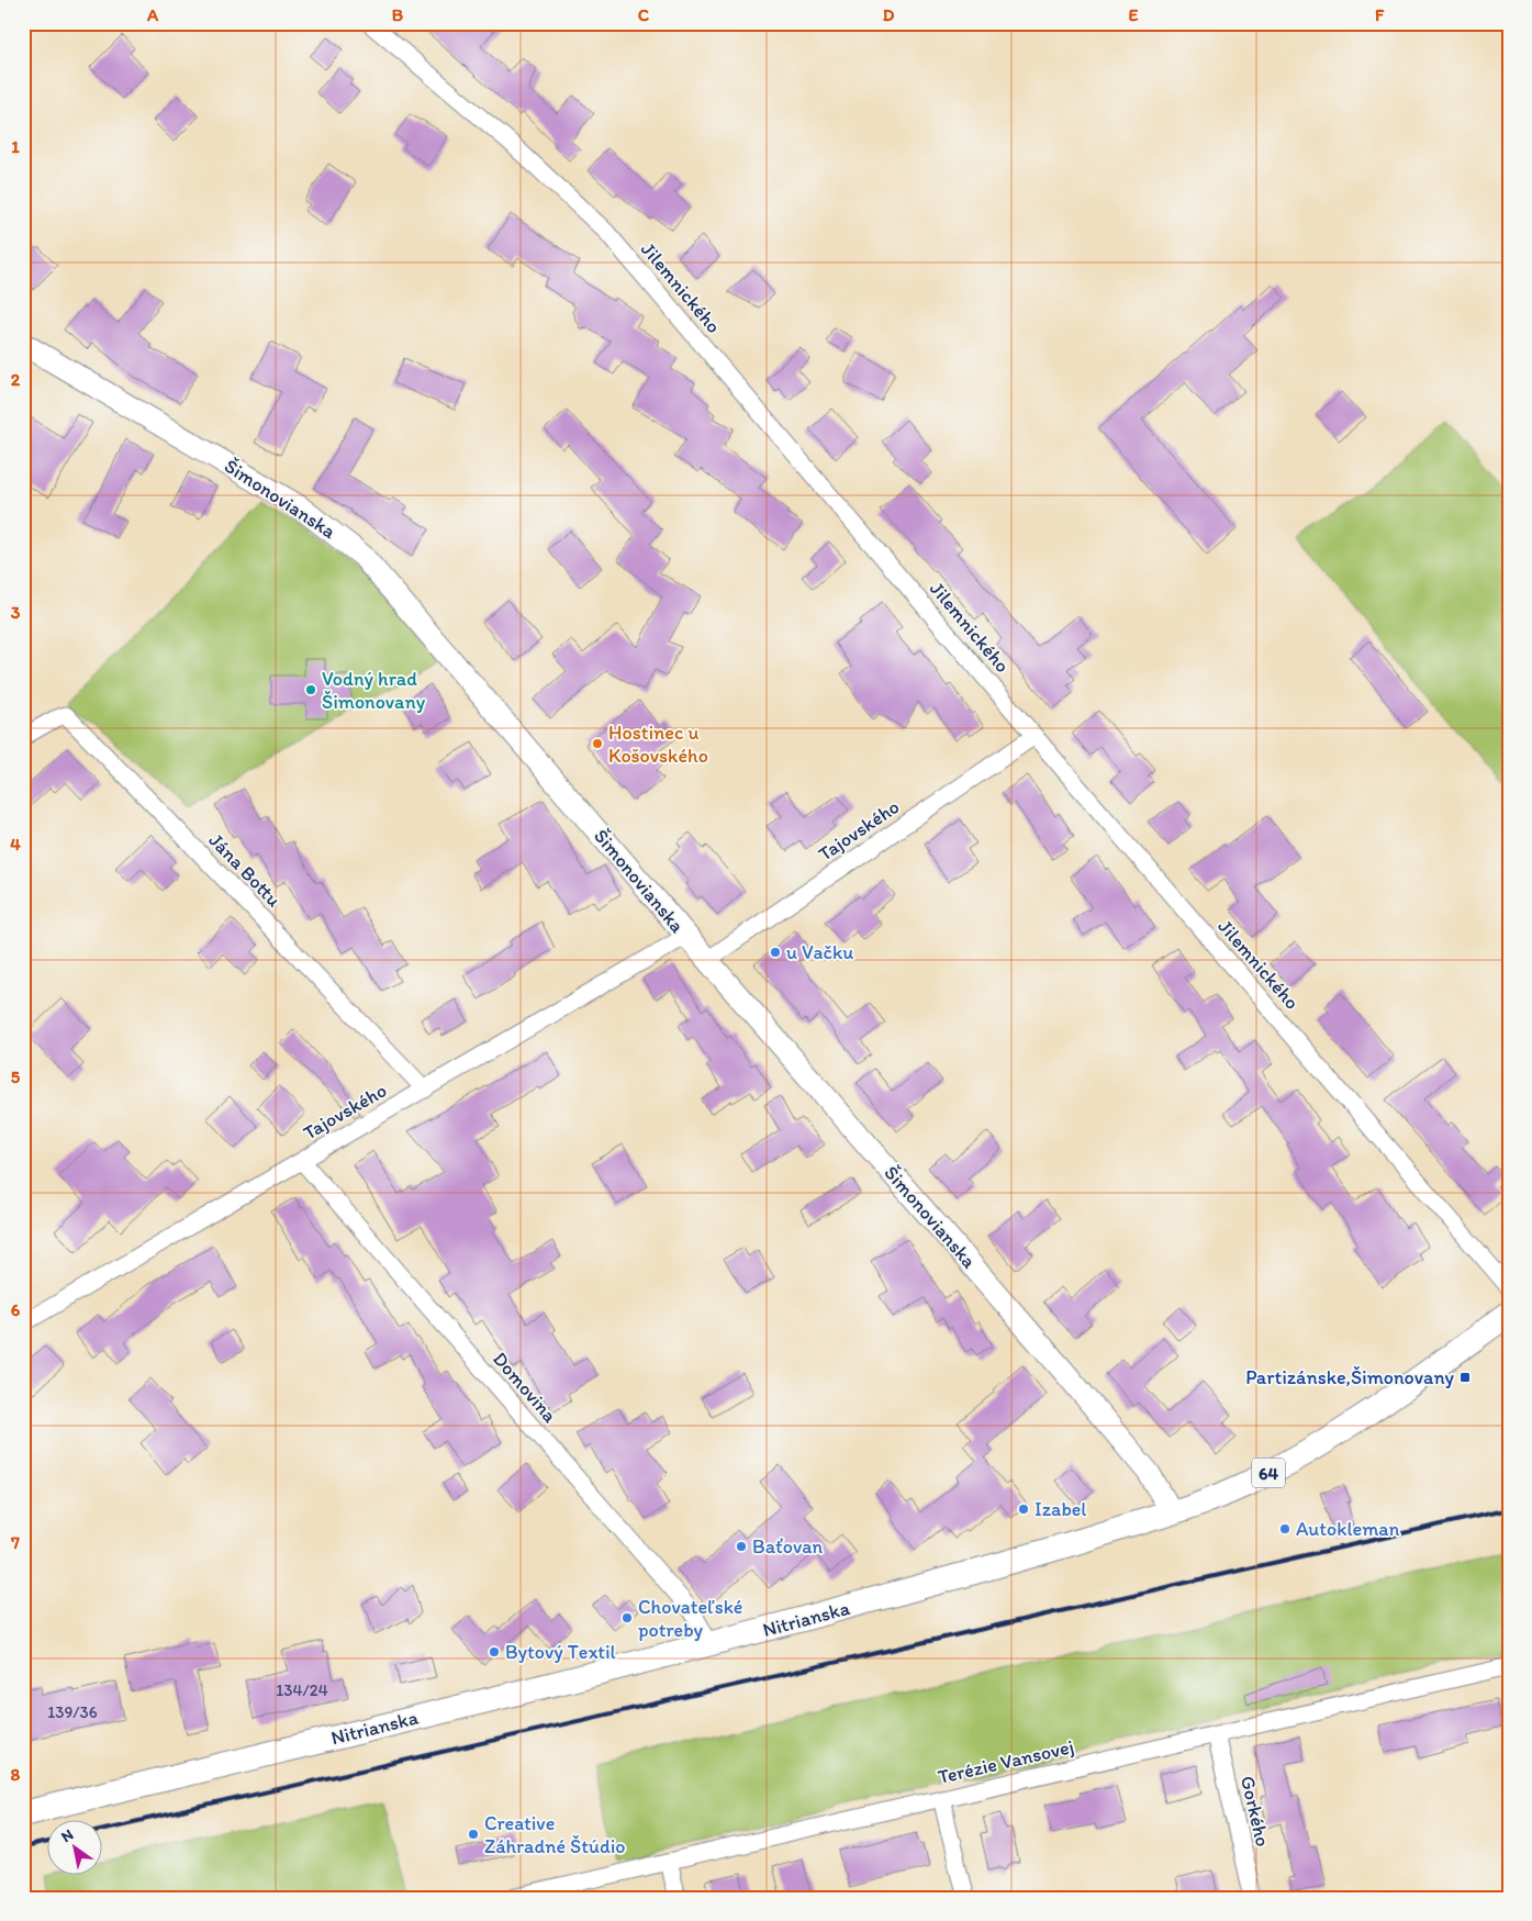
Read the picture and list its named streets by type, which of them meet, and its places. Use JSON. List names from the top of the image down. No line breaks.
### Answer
{"streets":{"main road":["64","Nitrianska"],"street":["Jilemnického","Šimonovianska","Tajovského","Jána Bottu","Domovina","Terézie Vansovej","Gorkého"]},"crossings":[["Jilemnického","Tajovského"],["Šimonovianska","Tajovského"],["Šimonovianska","Nitrianska"],["Tajovského","Jána Bottu"],["Tajovského","Domovina"],["Domovina","Nitrianska"],["Terézie Vansovej","Gorkého"]],"places":{"other":["Vodný hrad Šimonovany","Hostinec u Košovského","u Vačku","Izabel","Autokleman","Baťovan","Chovateľské potreby","Bytový Textil","Creative Záhradné Štúdio"],"transit":["Partizánske,Šimonovany"]},"house_numbers":["134/24","139/36"],"north":"top left","grid":{"columns":["A","B","C","D","E","F"],"rows":["1","2","3","4","5","6","7","8"]}}
